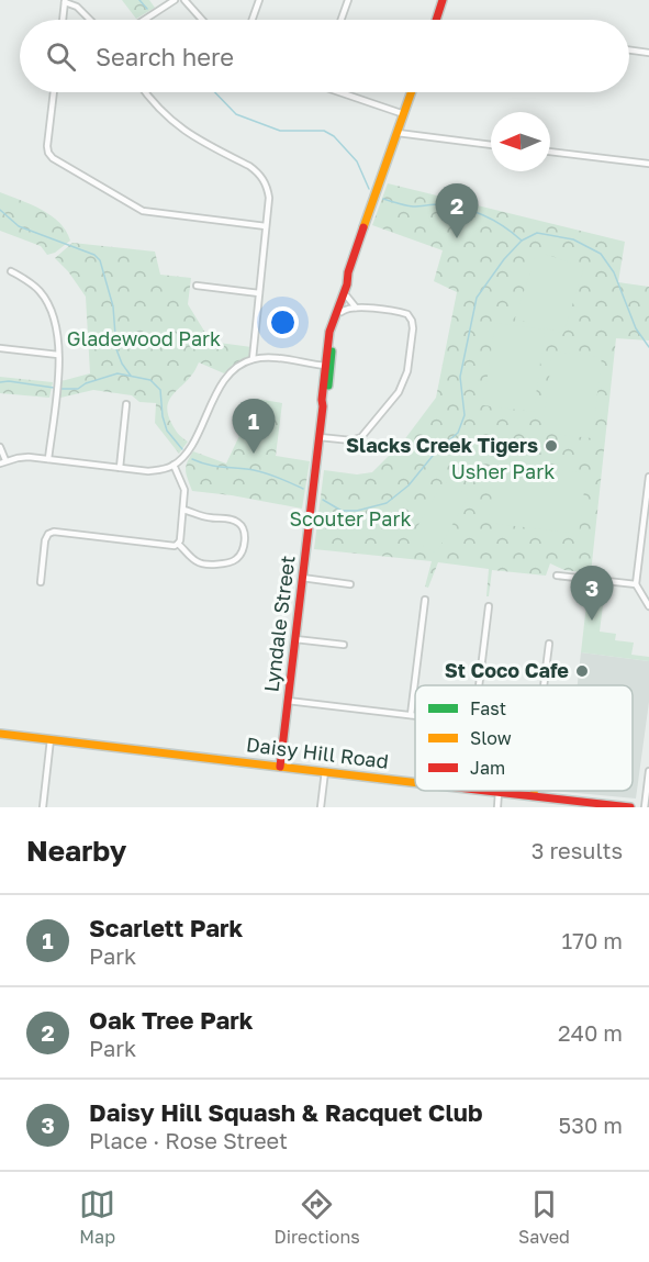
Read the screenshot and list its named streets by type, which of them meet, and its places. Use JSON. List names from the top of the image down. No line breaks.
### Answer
{"streets":{"street":["Lyndale Street","Daisy Hill Road"]},"crossings":[["Lyndale Street","Daisy Hill Road"]],"parks":["Gladewood Park","Usher Park","Scouter Park"],"places":["Slacks Creek Tigers","St Coco Cafe"],"legend":["Fast","Slow","Jam"],"north":"left","page":{"search":"Search here","pins":["2","1","3"],"heading":["Nearby","3 results"],"list":[{"mark":"1","name":"Scarlett Park","note":"Park","value":"170 m"},{"mark":"2","name":"Oak Tree Park","note":"Park","value":"240 m"},{"mark":"3","name":"Daisy Hill Squash & Racquet Club","note":"Place · Rose Street","value":"530 m"}],"nav":["Map","Directions","Saved"]}}
